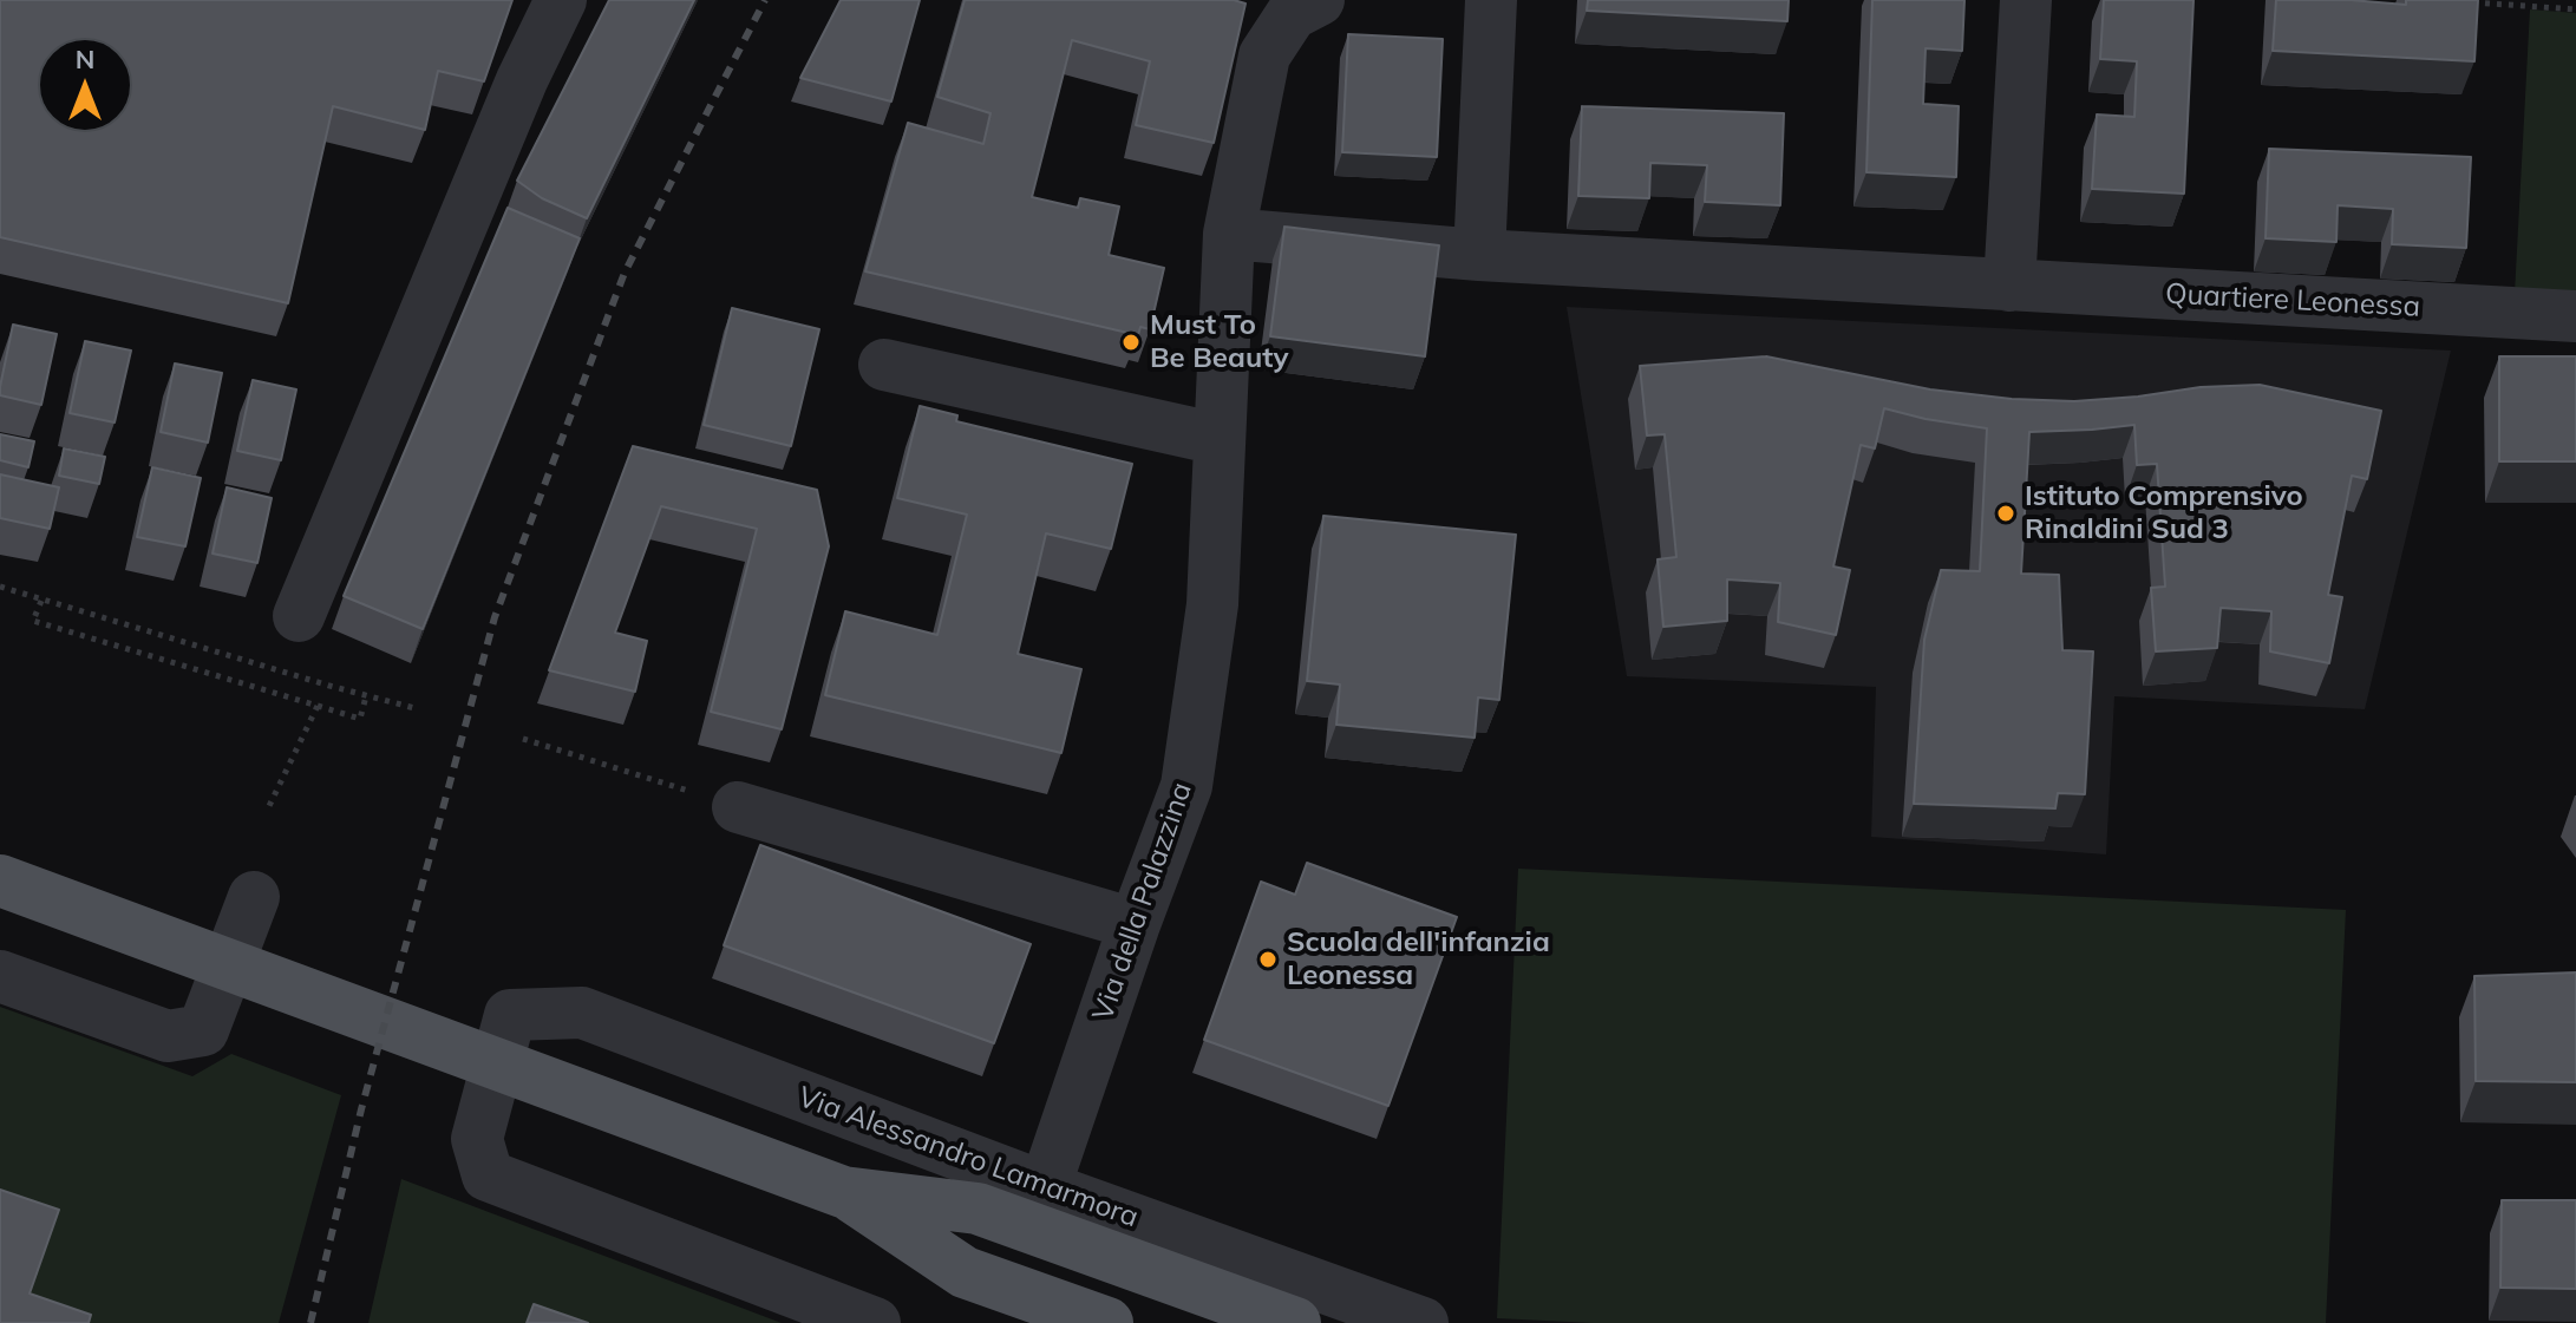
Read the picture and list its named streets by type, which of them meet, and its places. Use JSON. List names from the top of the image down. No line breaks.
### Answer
{"streets":{"main road":["Via Alessandro Lamarmora"],"street":["Quartiere Leonessa","Via della Palazzina"]},"crossings":[["Quartiere Leonessa","Via della Palazzina"],["Via della Palazzina","Via Alessandro Lamarmora"]],"places":["Must To Be Beauty","Istituto Comprensivo Rinaldini Sud 3","Scuola dell'infanzia Leonessa"],"north":"top"}
